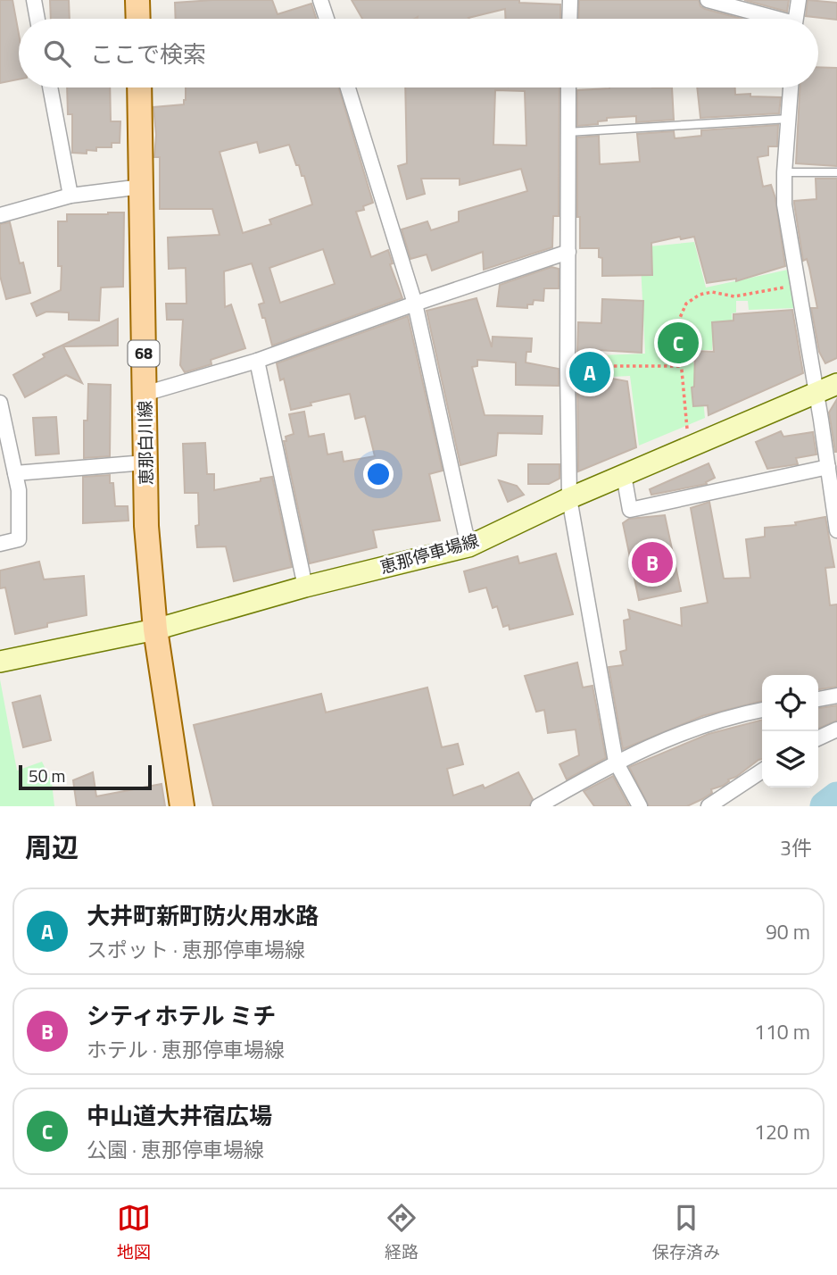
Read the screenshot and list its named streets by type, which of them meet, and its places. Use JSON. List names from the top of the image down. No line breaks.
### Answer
{"streets":{"main road":["68","恵那白川線","恵那停車場線"]},"crossings":[["恵那白川線","恵那停車場線"]],"scale_bar":"50 m","page":{"search":"ここで検索","pins":["C","A","B"],"scale":"50 m","heading":["周辺","3件"],"list":[{"mark":"A","name":"大井町新町防火用水路","note":"スポット · 恵那停車場線","value":"90 m"},{"mark":"B","name":"シティホテル ミチ","note":"ホテル · 恵那停車場線","value":"110 m"},{"mark":"C","name":"中山道大井宿広場","note":"公園 · 恵那停車場線","value":"120 m"}],"nav":["地図","経路","保存済み"]}}
